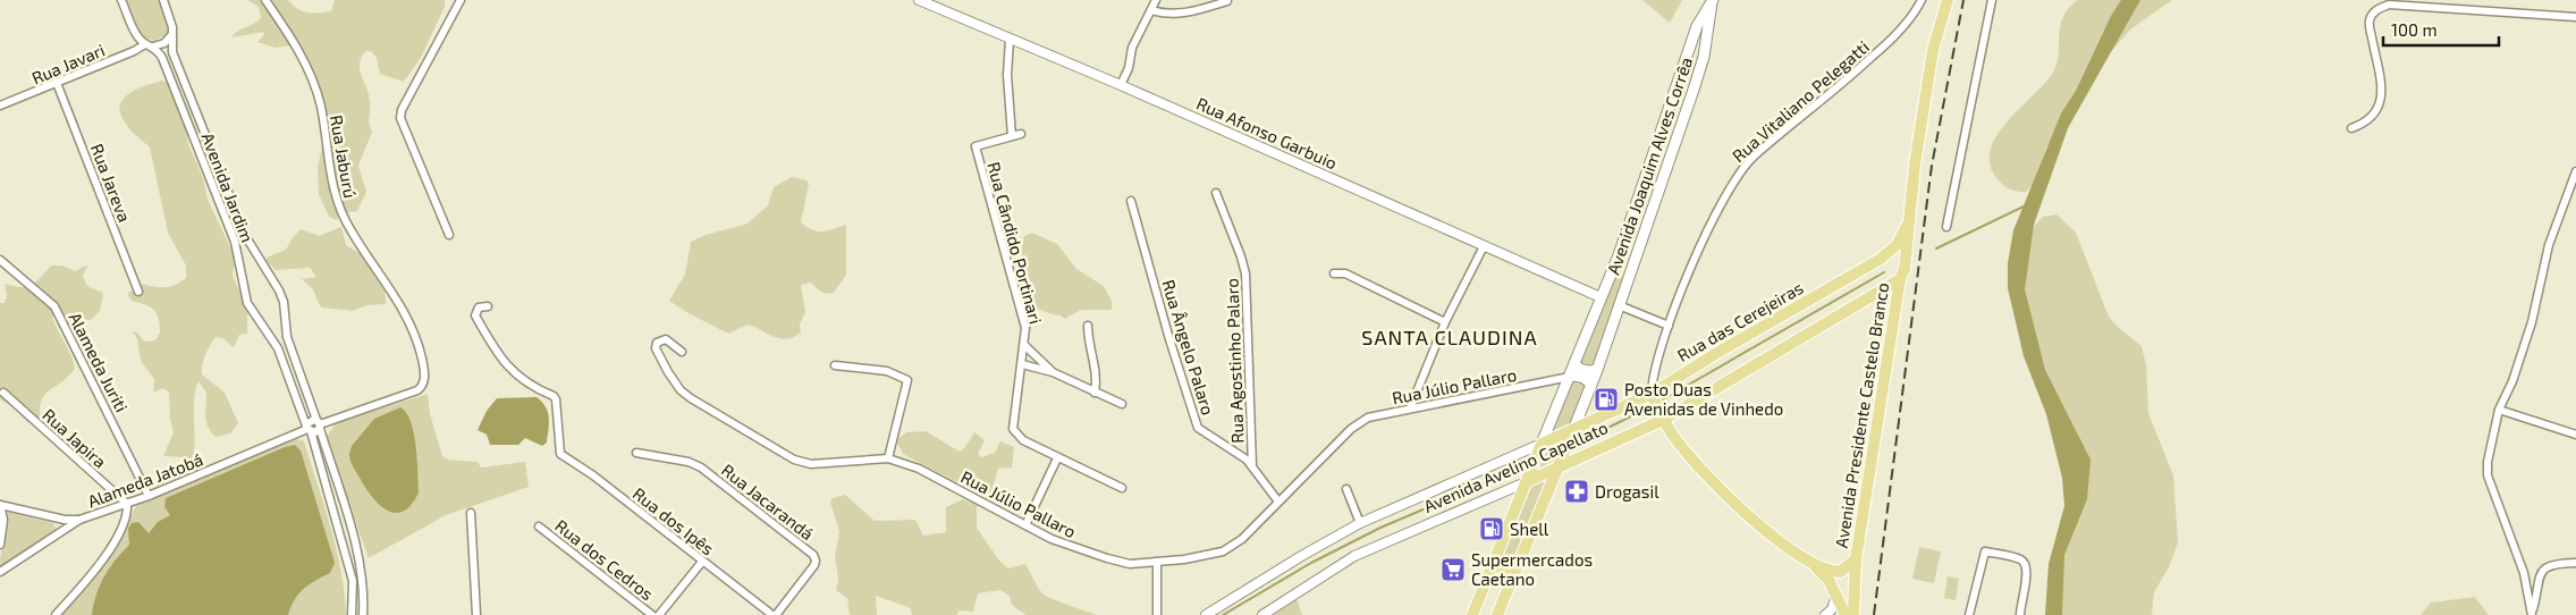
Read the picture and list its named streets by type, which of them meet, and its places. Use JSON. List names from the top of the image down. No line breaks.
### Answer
{"streets":{"main road":["Avenida Joaquim Alves Corrêa","Rua das Cerejeiras","Avenida Presidente Castelo Branco","Avenida Avelino Capellato"],"street":["Rua Javari","Rua Vitaliano Pelegatti","Rua Afonso Garbuio","Rua Jaburú","Rua Jareva","Avenida Jardim","Rua Cândido Portinari","Rua Ângelo Palaro","Rua Agostinho Palaro","Alameda Juriti","Rua Júlio Pallaro","Rua Japira","Alameda Jatobá","Rua Jacarandá","Rua dos Ipês","Rua dos Cedros"]},"crossings":[["Rua Javari","Rua Jareva"],["Rua Vitaliano Pelegatti","Rua das Cerejeiras"],["Rua Afonso Garbuio","Avenida Joaquim Alves Corrêa"],["Rua Afonso Garbuio","Rua Cândido Portinari"],["Rua Jaburú","Avenida Jardim"],["Rua Jaburú","Alameda Jatobá"],["Avenida Joaquim Alves Corrêa","Rua das Cerejeiras"],["Avenida Joaquim Alves Corrêa","Rua Júlio Pallaro"],["Avenida Joaquim Alves Corrêa","Avenida Avelino Capellato"],["Avenida Jardim","Alameda Jatobá"],["Rua das Cerejeiras","Avenida Presidente Castelo Branco"],["Rua das Cerejeiras","Avenida Avelino Capellato"],["Rua Ângelo Palaro","Rua Agostinho Palaro"],["Rua Ângelo Palaro","Rua Júlio Pallaro"],["Alameda Juriti","Alameda Jatobá"],["Avenida Presidente Castelo Branco","Avenida Avelino Capellato"],["Rua Japira","Alameda Jatobá"],["Rua Jacarandá","Rua dos Ipês"]],"districts":["SANTA CLAUDINA"],"places":{"fuel station":["Posto Duas Avenidas de Vinhedo","Shell"],"pharmacy":["Drogasil"],"supermarket":["Supermercados Caetano"]},"scale_bar":"100 m"}
